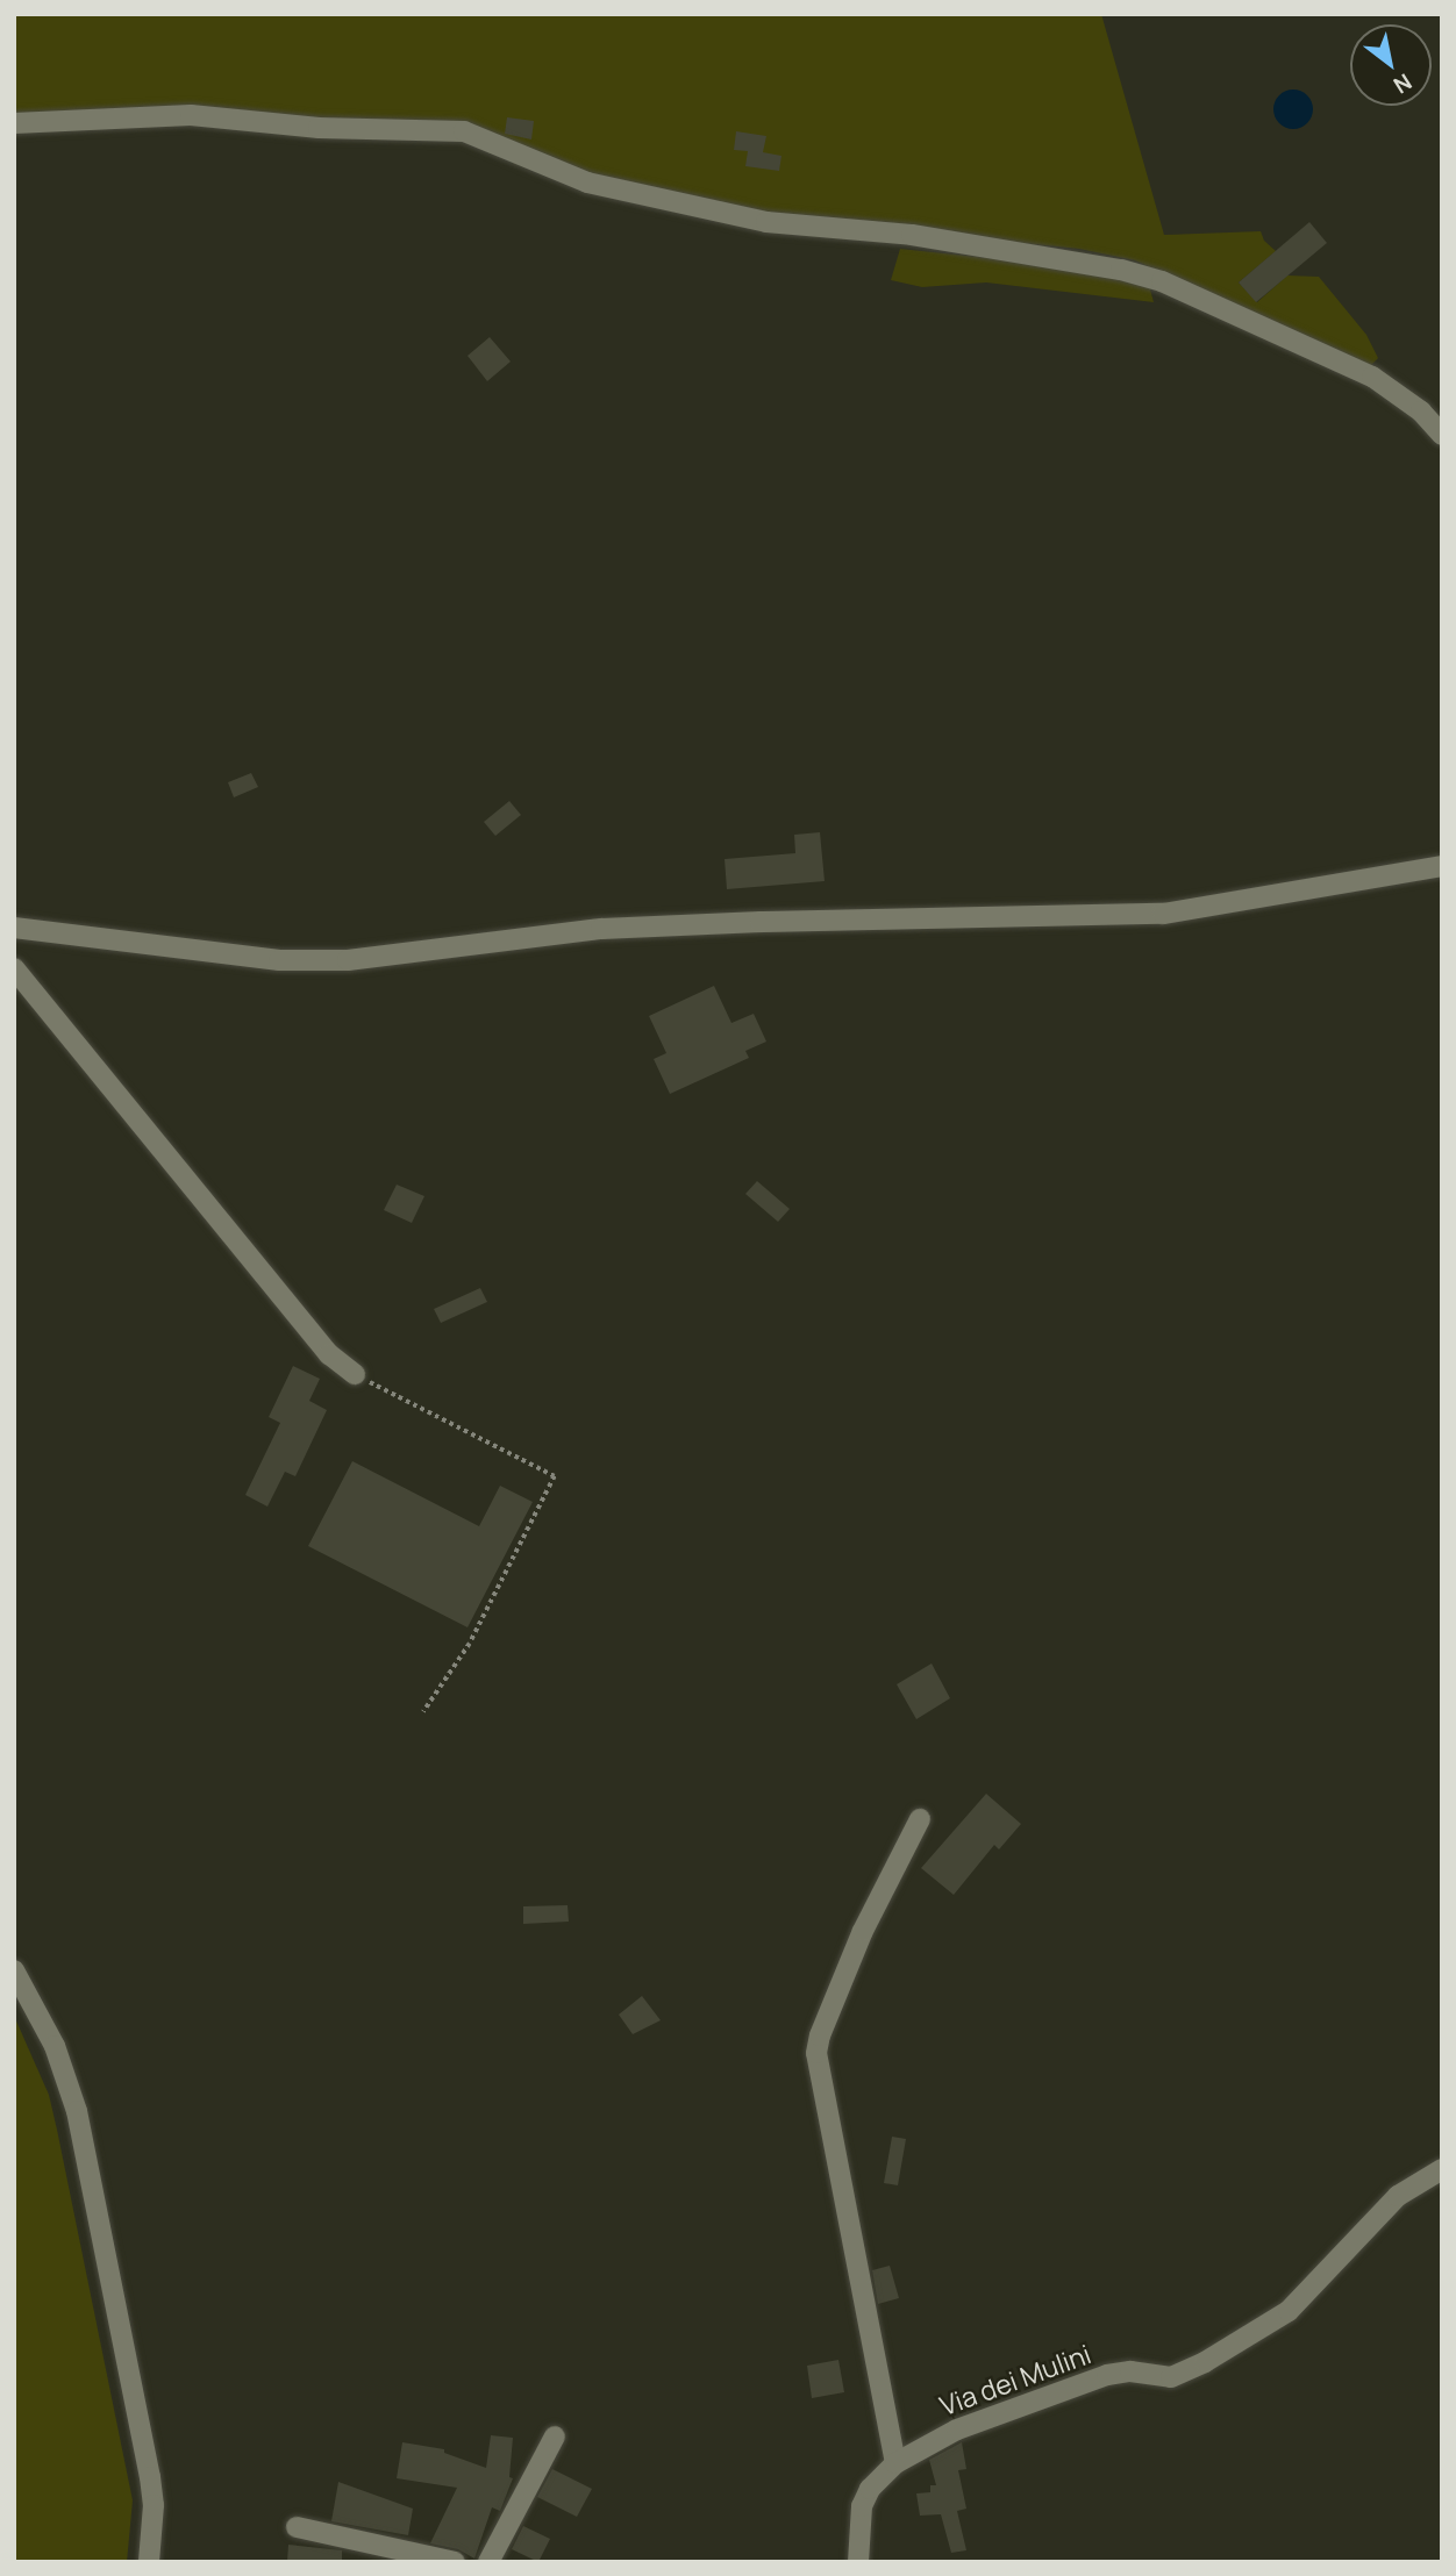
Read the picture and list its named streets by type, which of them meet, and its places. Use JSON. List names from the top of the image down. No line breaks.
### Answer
{"streets":{"street":["Via dei Mulini"]},"north":"bottom right"}
